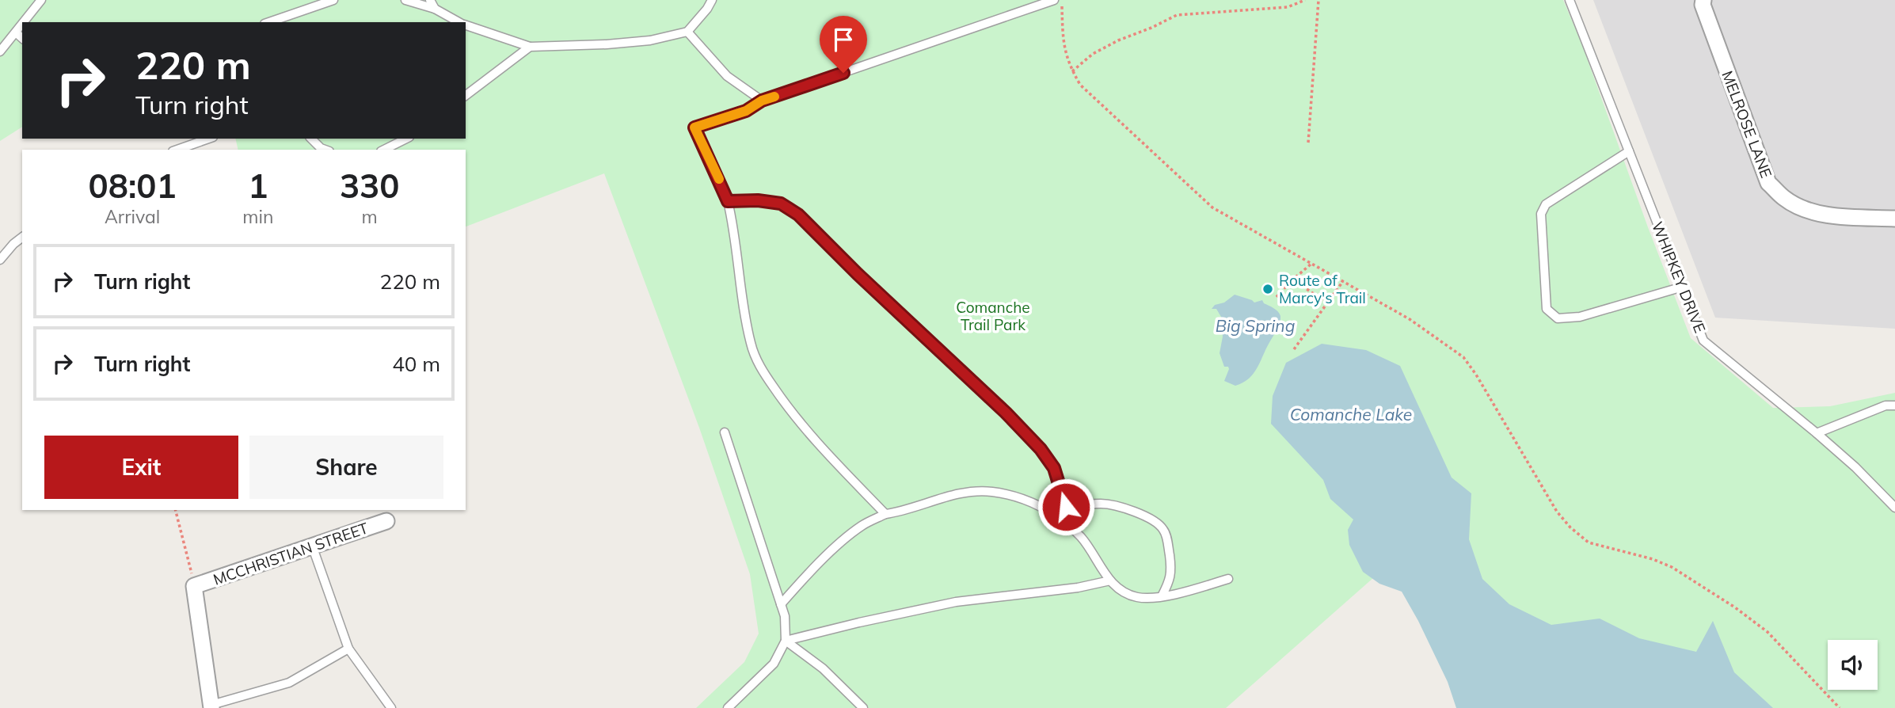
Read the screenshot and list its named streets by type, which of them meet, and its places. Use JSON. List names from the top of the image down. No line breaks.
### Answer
{"streets":{"street":["MELROSE LANE","MCCHRISTIAN STREET"],"lane":["WHIPKEY DRIVE"]},"water":["Big Spring","Comanche Lake"],"parks":["Comanche Trail Park"],"places":["Route of Marcy's Trail"],"page":{"turn":["220 m","Turn right"],"eta":["08:01","Arrival","1","min","330","m"],"list":[{"name":"Turn right","value":"220 m"},{"name":"Turn right","value":"40 m"}],"buttons":["Exit","Share"]}}
